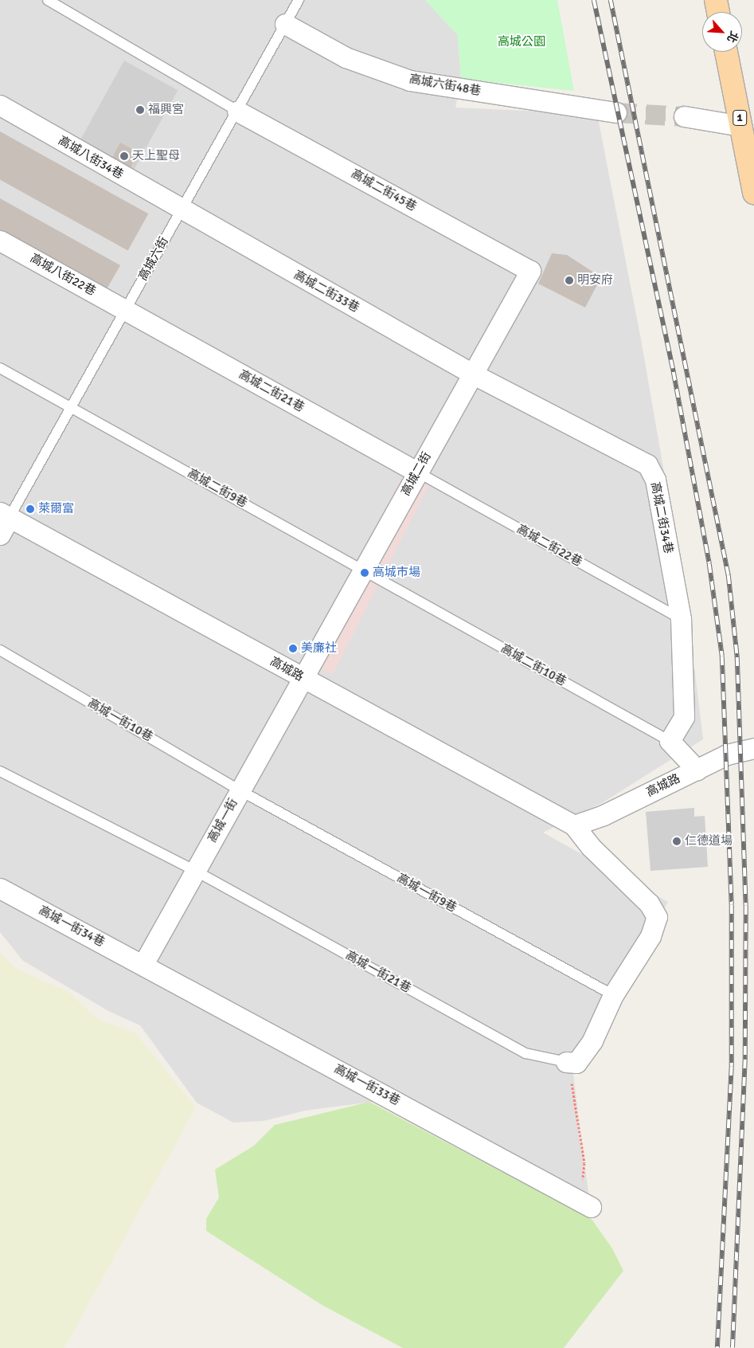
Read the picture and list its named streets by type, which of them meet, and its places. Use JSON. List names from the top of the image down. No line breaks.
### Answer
{"streets":{"main road":["1"],"street":["高城六街48巷","高城八街34巷","高城二街45巷","高城八街22巷","高城二街33巷","高城二街21巷","高城二街","高城二街34巷","高城二街10巷","高城路","高城一街","高城一街34巷","高城一街33巷"],"lane":["高城六街","高城二街9巷","高城二街22巷","高城一街10巷","高城一街9巷","高城一街21巷"]},"crossings":[["高城六街48巷","高城六街"],["高城八街34巷","高城六街"],["高城八街34巷","高城二街33巷"],["高城二街45巷","高城六街"],["高城二街45巷","高城二街"],["高城六街","高城八街22巷"],["高城六街","高城二街33巷"],["高城六街","高城二街21巷"],["高城六街","高城二街9巷"],["高城六街","高城路"],["高城八街22巷","高城二街21巷"],["高城二街33巷","高城二街"],["高城二街33巷","高城二街34巷"],["高城二街21巷","高城二街"],["高城二街21巷","高城二街22巷"],["高城二街","高城二街9巷"],["高城二街","高城二街34巷"],["高城二街","高城二街22巷"],["高城二街","高城二街10巷"],["高城二街","高城路"],["高城二街","高城一街"],["高城二街9巷","高城二街10巷"],["高城二街34巷","高城二街22巷"],["高城二街34巷","高城二街10巷"],["高城二街10巷","高城路"],["高城路","高城一街"],["高城路","高城一街9巷"],["高城一街10巷","高城一街"],["高城一街10巷","高城一街9巷"],["高城一街","高城一街9巷"],["高城一街","高城一街34巷"],["高城一街","高城一街21巷"],["高城一街","高城一街33巷"],["高城一街34巷","高城一街33巷"]],"parks":["高城公園"],"places":["福興宮","天上聖母","明安府","萊爾富","高城市場","美廉社","仁德道場"],"north":"bottom right"}
